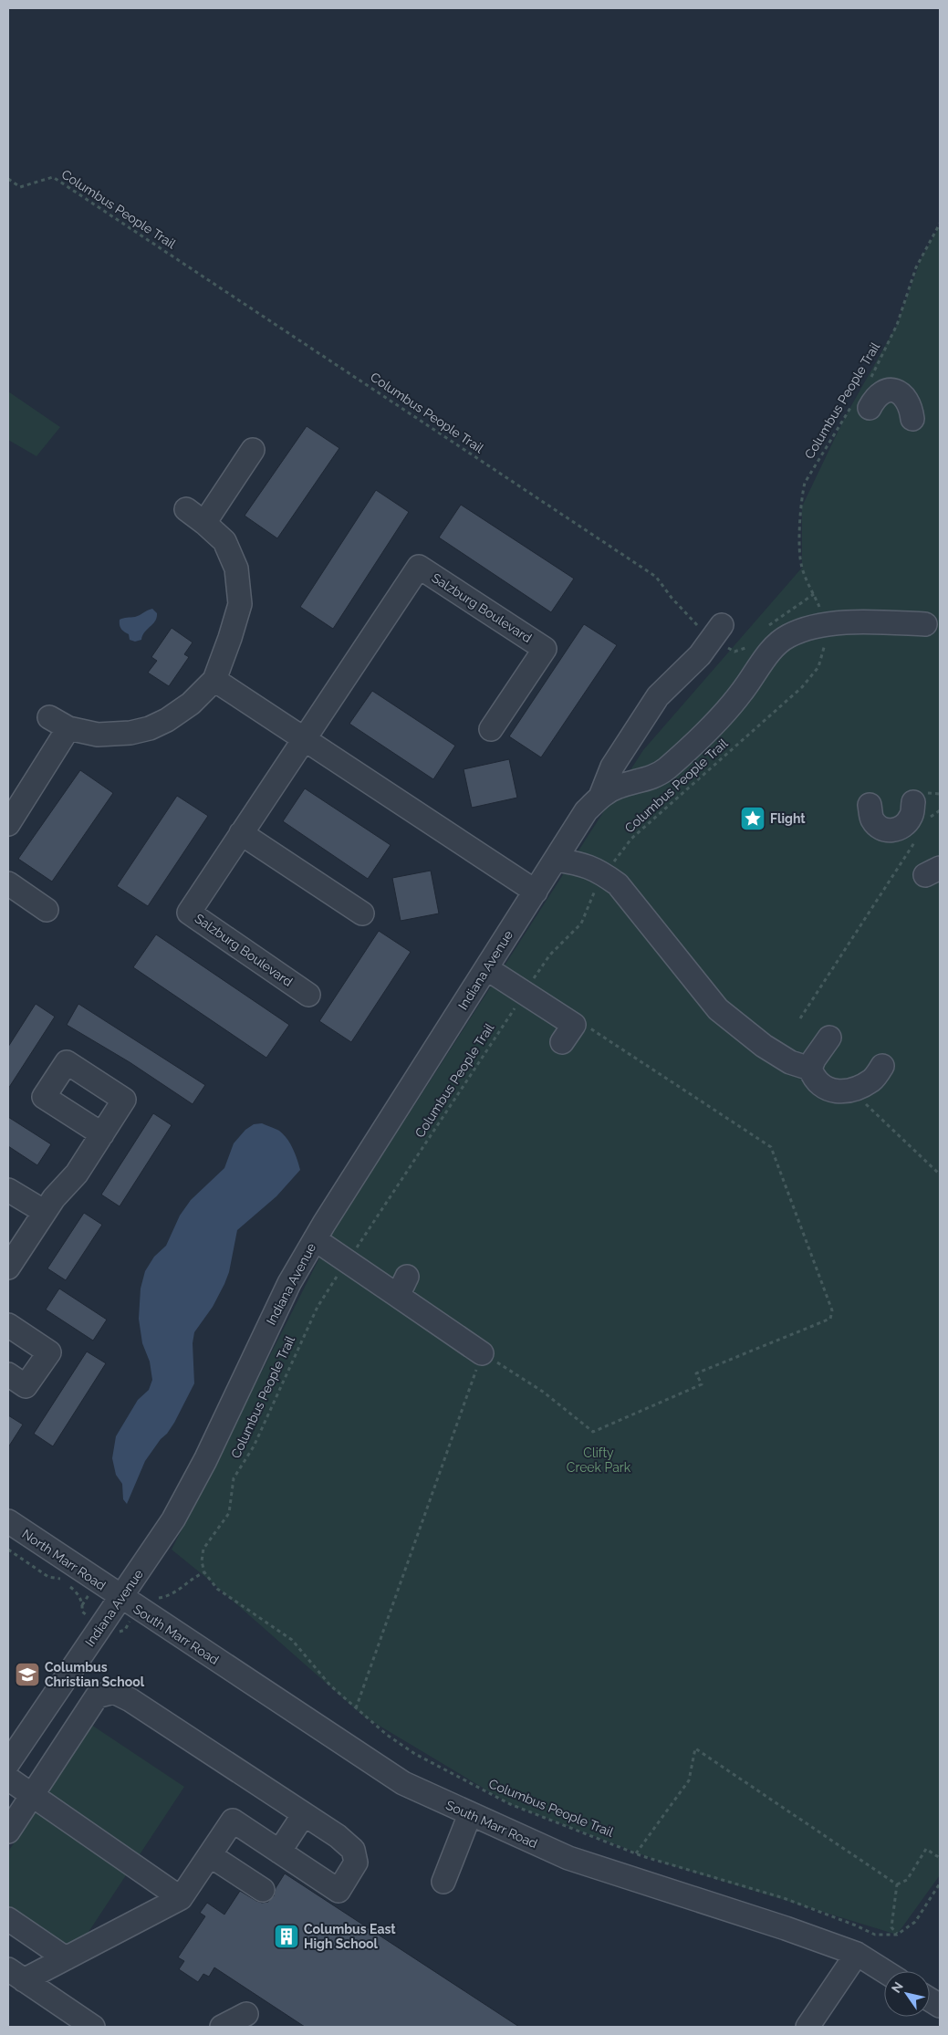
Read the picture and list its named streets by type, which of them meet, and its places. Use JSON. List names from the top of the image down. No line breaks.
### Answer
{"streets":{"street":["Salzburg Boulevard","Indiana Avenue","North Marr Road","South Marr Road"],"path":["Columbus People Trail"]},"crossings":[["Columbus People Trail","Indiana Avenue"],["Indiana Avenue","North Marr Road"],["Indiana Avenue","South Marr Road"],["North Marr Road","South Marr Road"]],"parks":["Clifty Creek Park"],"places":{"place":["Flight"],"school or university":["Columbus Christian School"],"building":["Columbus East High School"]},"north":"top left"}
